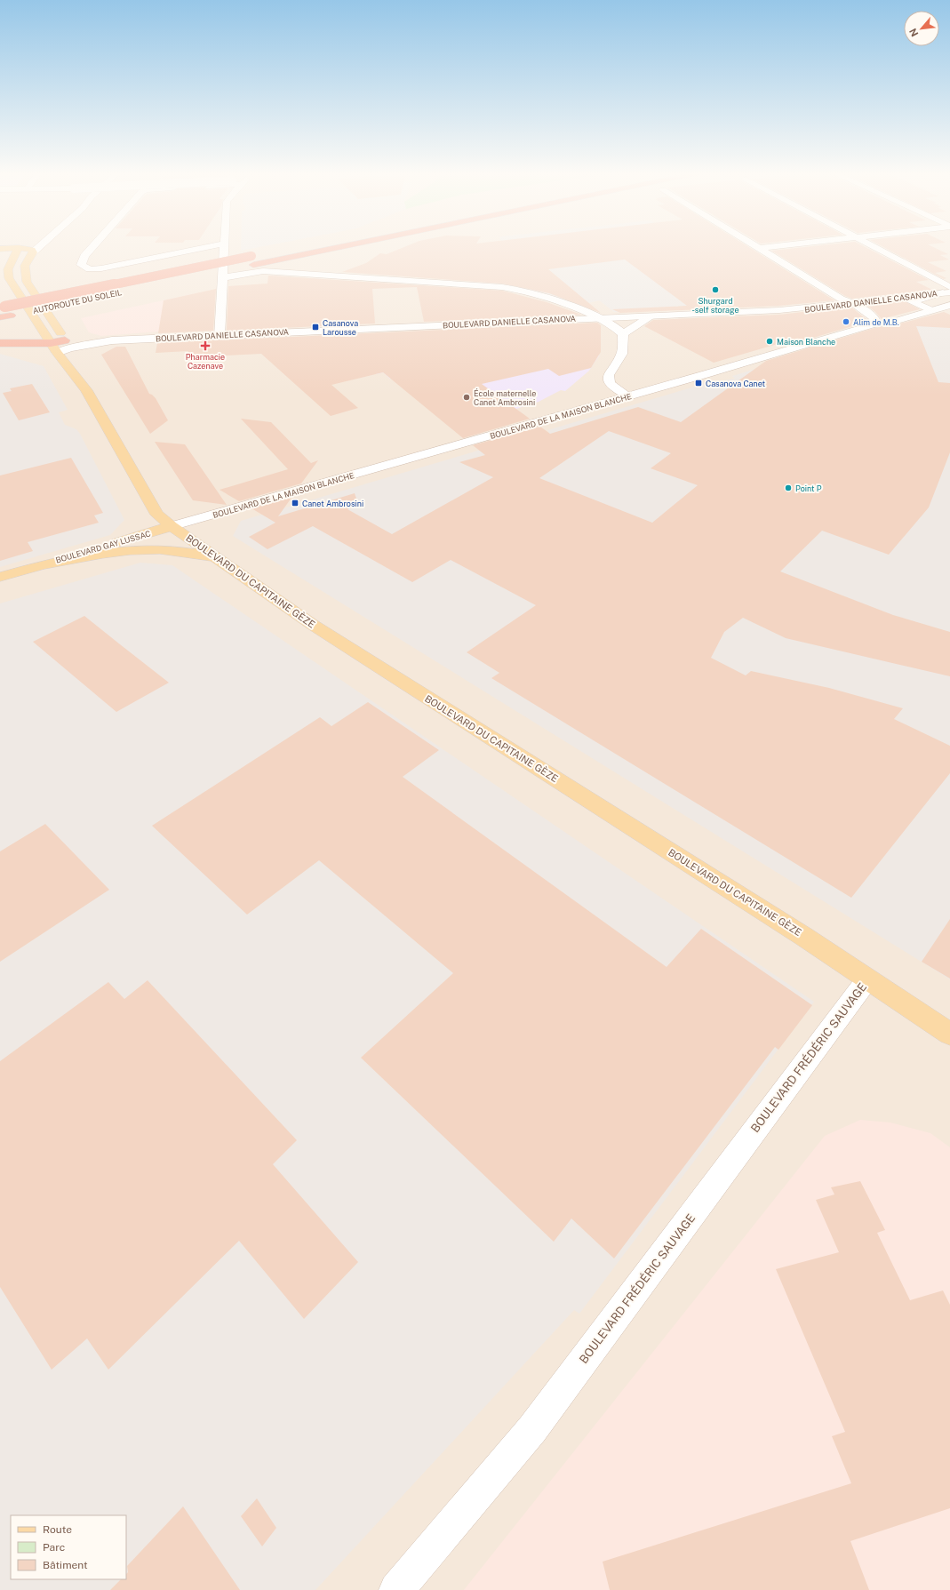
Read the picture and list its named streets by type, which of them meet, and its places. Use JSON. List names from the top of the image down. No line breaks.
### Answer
{"streets":{"highway":["AUTOROUTE DU SOLEIL"],"main road":["BOULEVARD GAY LUSSAC","BOULEVARD DU CAPITAINE GÈZE"],"street":["BOULEVARD DANIELLE CASANOVA","BOULEVARD DE LA MAISON BLANCHE","BOULEVARD FRÉDÉRIC SAUVAGE"]},"crossings":[["BOULEVARD DANIELLE CASANOVA","BOULEVARD DU CAPITAINE GÈZE"],["BOULEVARD DE LA MAISON BLANCHE","BOULEVARD GAY LUSSAC"],["BOULEVARD DE LA MAISON BLANCHE","BOULEVARD DU CAPITAINE GÈZE"],["BOULEVARD GAY LUSSAC","BOULEVARD DU CAPITAINE GÈZE"],["BOULEVARD DU CAPITAINE GÈZE","BOULEVARD FRÉDÉRIC SAUVAGE"]],"places":{"other":["Shurgard -self storage","Alim de M.B.","Maison Blanche","École maternelle Canet Ambrosini","Point P"],"transit":["Casanova Larousse","Casanova Canet","Canet Ambrosini"],"health":["Pharmacie Cazenave"]},"legend":["Route","Parc","Bâtiment"],"north":"bottom left"}
